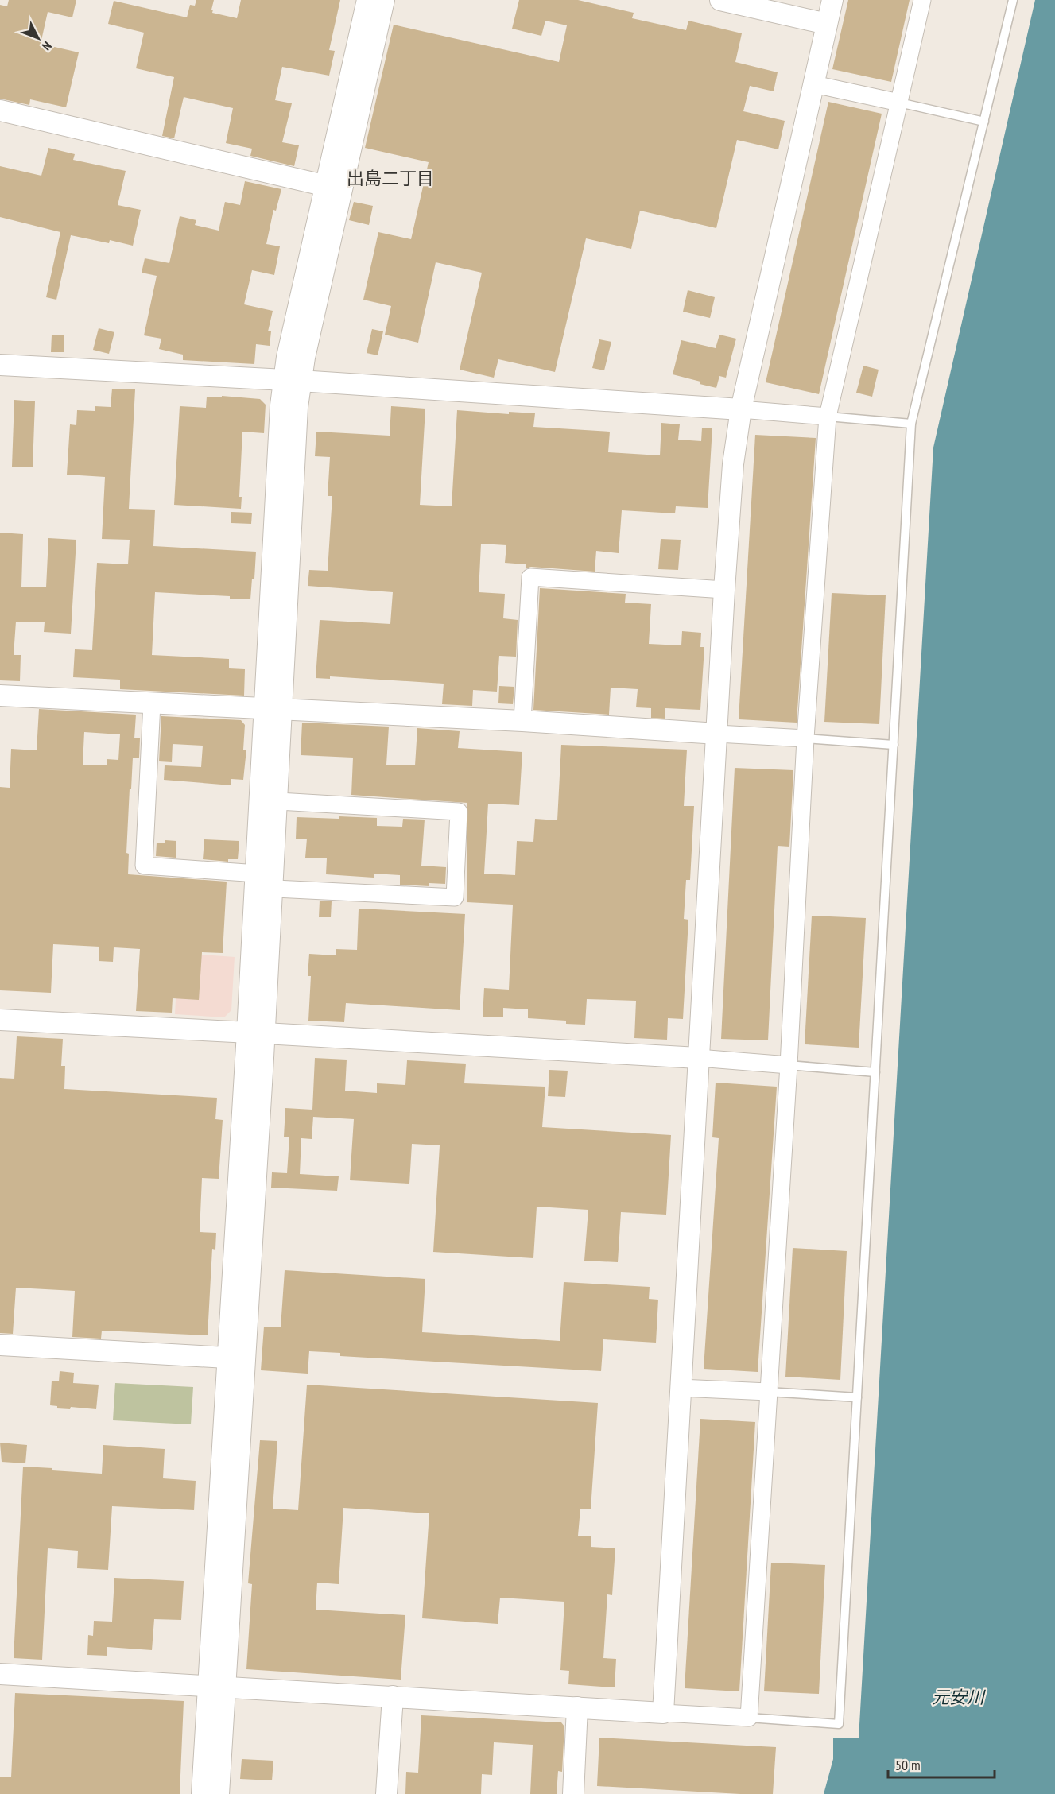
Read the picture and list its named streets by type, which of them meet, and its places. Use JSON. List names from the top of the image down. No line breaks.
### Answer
{"districts":["出島二丁目"],"water":["元安川"],"scale_bar":"50 m","north":"bottom right"}
